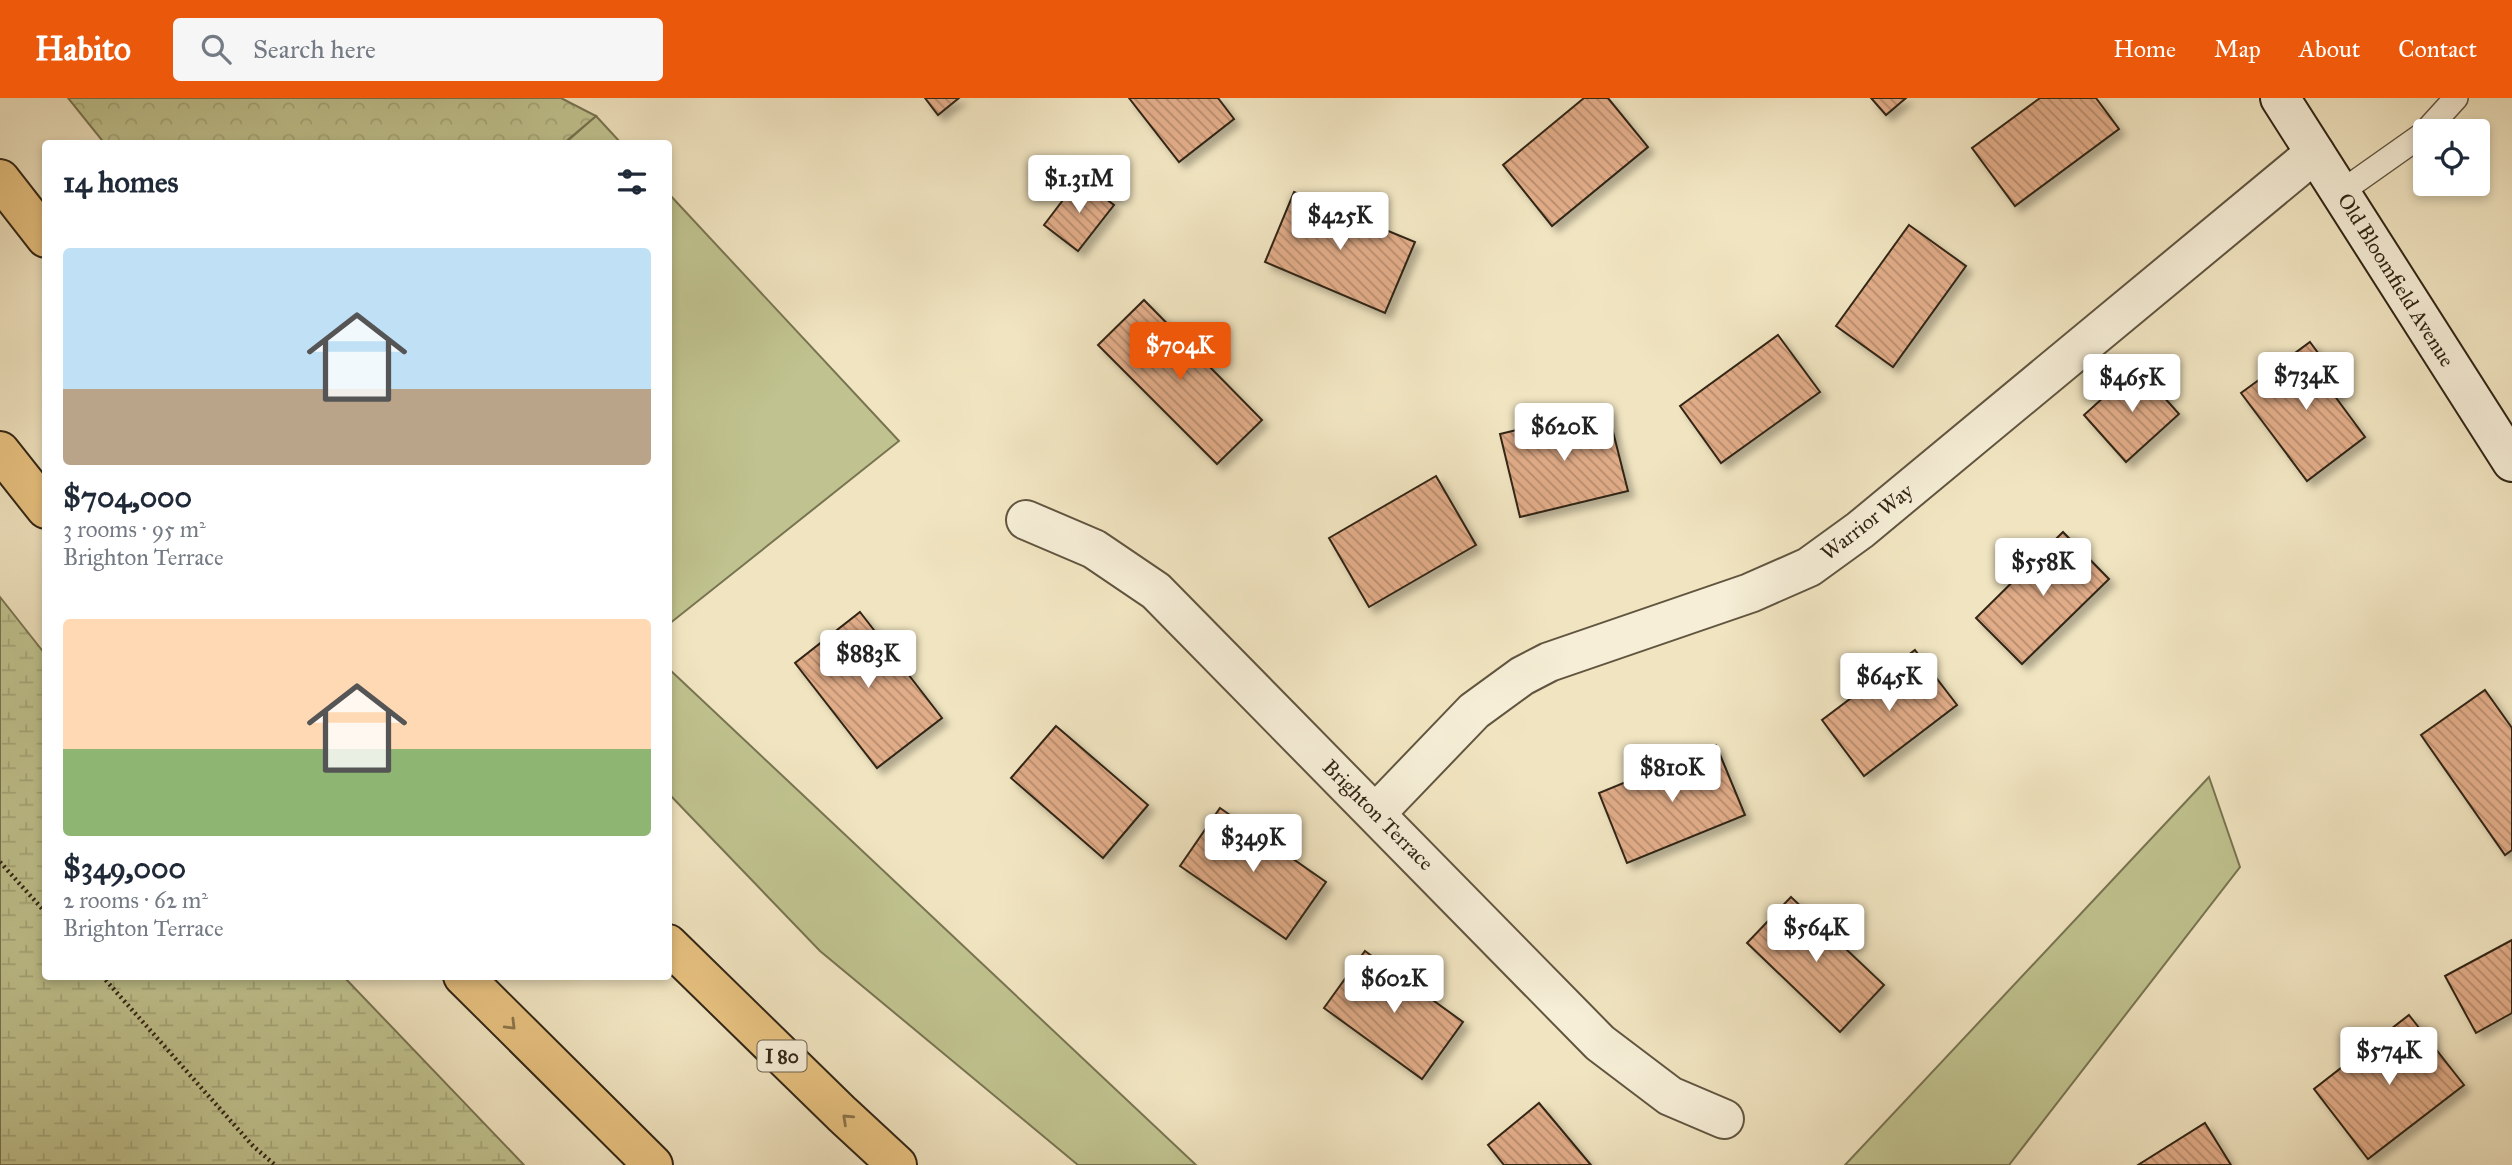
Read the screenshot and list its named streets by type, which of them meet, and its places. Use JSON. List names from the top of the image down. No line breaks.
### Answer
{"streets":{"highway":["I 80"],"street":["Old Bloomfield Avenue","Warrior Way","Brighton Terrace"]},"crossings":[["Old Bloomfield Avenue","Warrior Way"],["Warrior Way","Brighton Terrace"]],"page":{"header":"Habito","search":"Search here","nav":["Home","Map","About","Contact"],"heading":"14 homes","price":["$1.31M","$425K","$704K","$734K","$465K","$620K","$558K","$883K","$645K","$810K","$349K","$564K","$602K","$574K"],"list":[{"name":"$704,000","note":"3 rooms · 95 m² · Brighton Terrace"},{"name":"$349,000","note":"2 rooms · 62 m² · Brighton Terrace"}]}}
